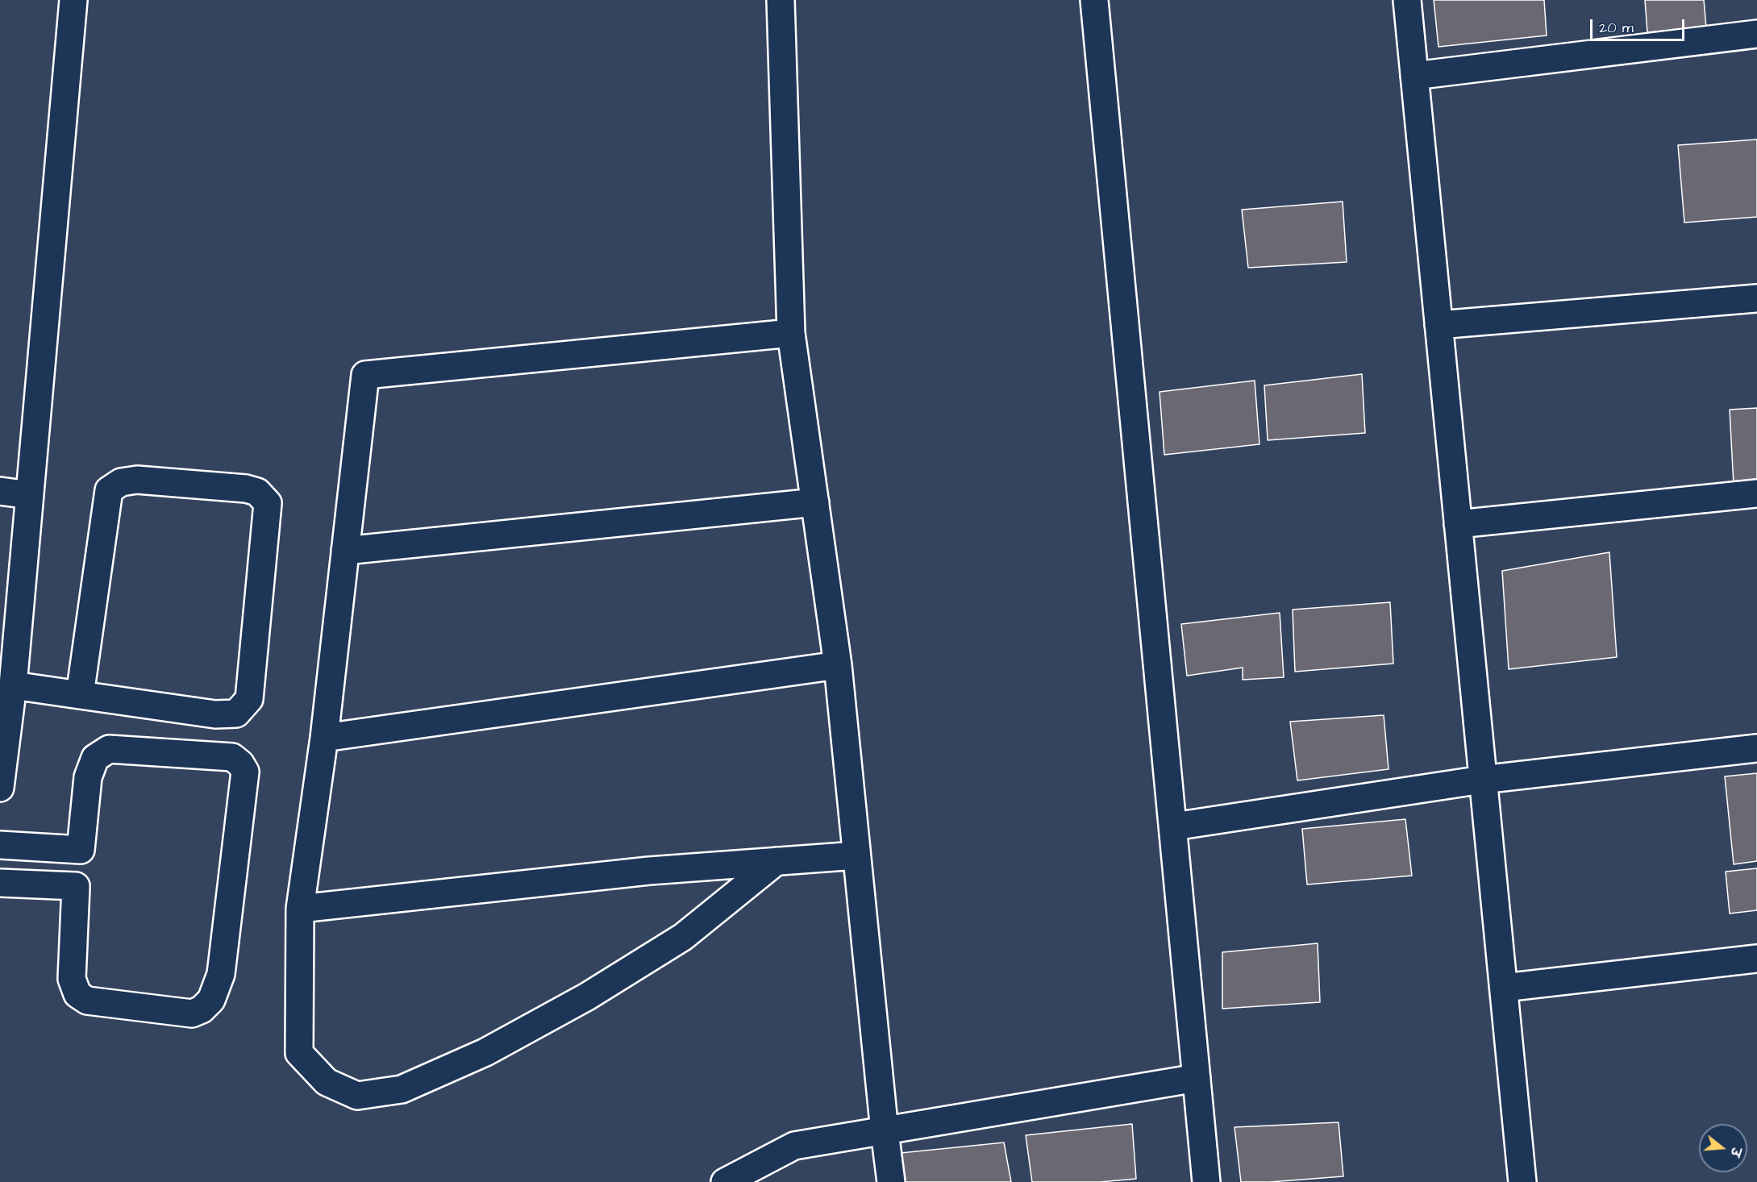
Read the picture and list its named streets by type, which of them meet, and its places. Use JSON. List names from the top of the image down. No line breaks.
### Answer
{"scale_bar":"20 m","north":"right"}
